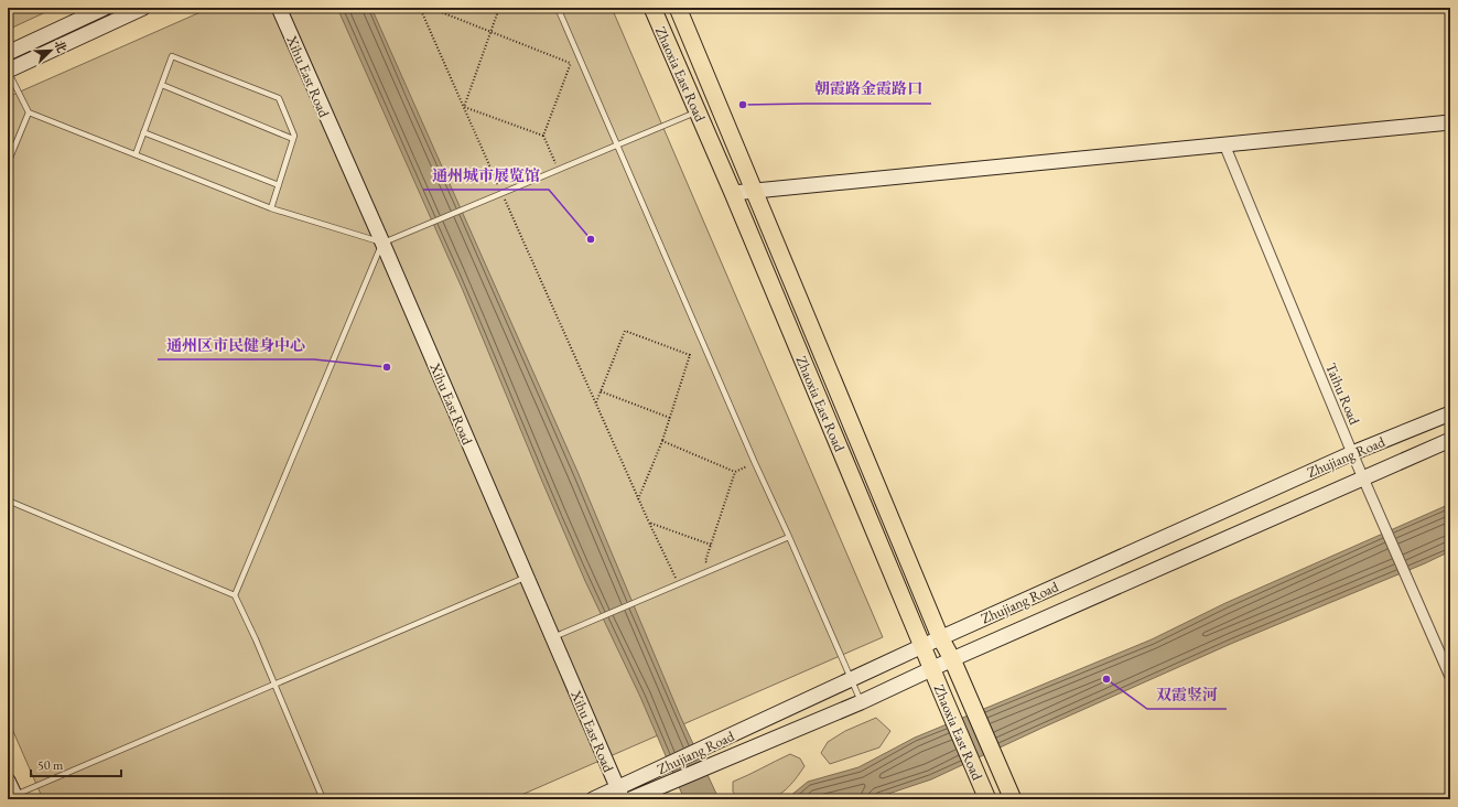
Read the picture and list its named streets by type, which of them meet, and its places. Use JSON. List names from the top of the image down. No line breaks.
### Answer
{"streets":{"main road":["Zhaoxia East Road"],"street":["Xihu East Road","Taihu Road","Zhujiang Road"]},"crossings":[["Zhaoxia East Road","Zhujiang Road"],["Xihu East Road","Zhujiang Road"],["Taihu Road","Zhujiang Road"]],"places":["朝霞路金霞路口","通州城市展览馆","通州区市民健身中心","双霞竖河"],"scale_bar":"50 m","north":"top right"}
